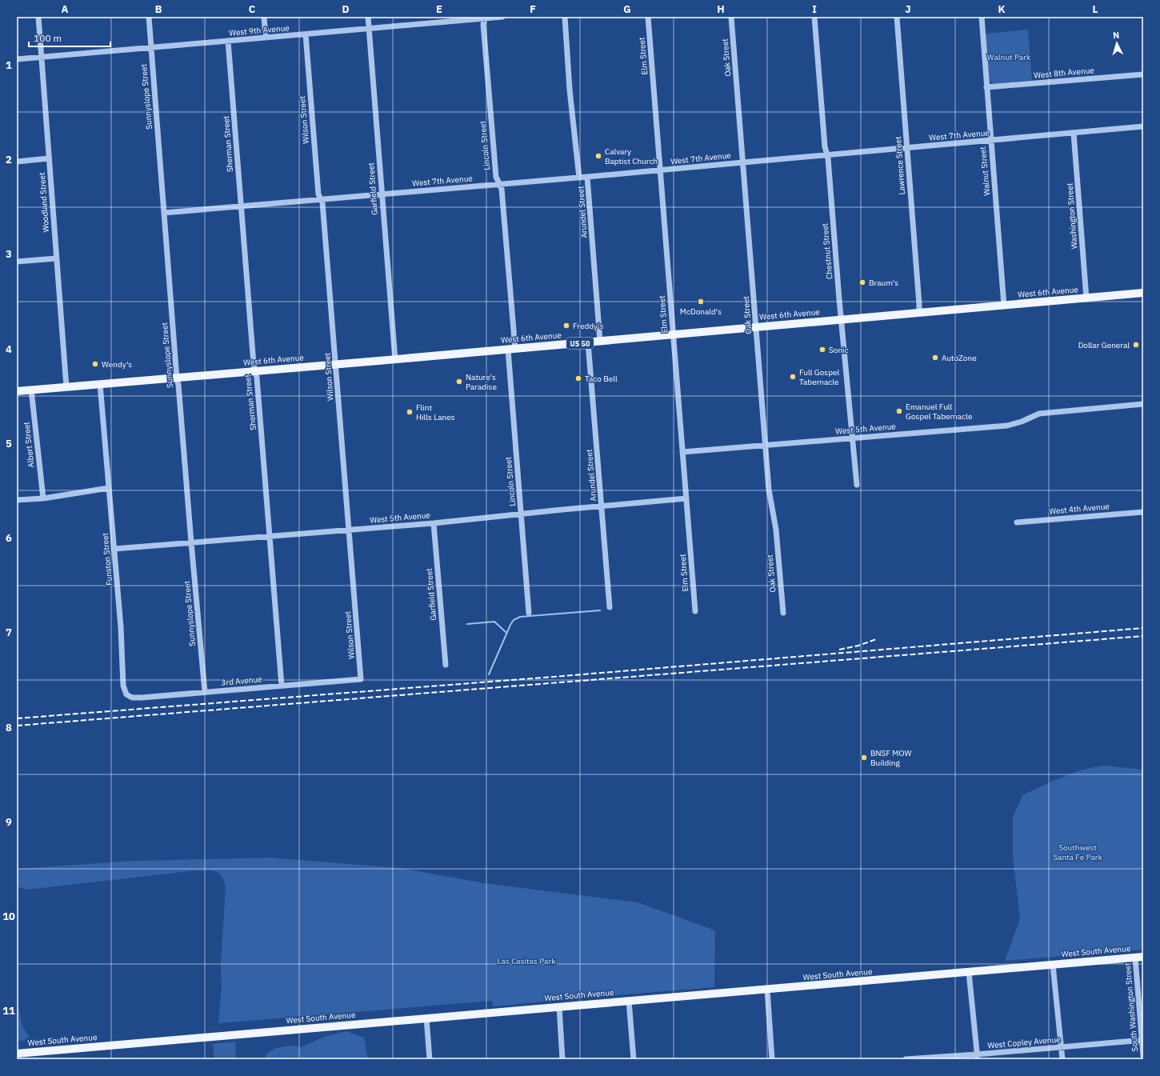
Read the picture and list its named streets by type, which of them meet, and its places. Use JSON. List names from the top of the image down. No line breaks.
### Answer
{"streets":{"main road":["West 6th Avenue","US 50","West South Avenue"],"street":["West 9th Avenue","Elm Street","Oak Street","West 8th Avenue","Sunnyslope Street","Wilson Street","West 7th Avenue","Sherman Street","Lincoln Street","Lawrence Street","Walnut Street","Garfield Street","Woodland Street","Arundel Street","Washington Street","Chestnut Street","West 5th Avenue","Albert Street","West 4th Avenue","Funston Street","3rd Avenue","South Washington Street","West Copley Avenue"]},"crossings":[["West 9th Avenue","Sunnyslope Street"],["West 9th Avenue","Wilson Street"],["West 9th Avenue","Sherman Street"],["West 9th Avenue","Lincoln Street"],["West 9th Avenue","Garfield Street"],["West 9th Avenue","Woodland Street"],["Elm Street","West 7th Avenue"],["Elm Street","West 6th Avenue"],["Elm Street","West 5th Avenue"],["Oak Street","West 7th Avenue"],["Oak Street","West 6th Avenue"],["Oak Street","West 5th Avenue"],["West 8th Avenue","Walnut Street"],["Sunnyslope Street","West 7th Avenue"],["Sunnyslope Street","West 6th Avenue"],["Sunnyslope Street","West 5th Avenue"],["Sunnyslope Street","3rd Avenue"],["Wilson Street","West 7th Avenue"],["Wilson Street","West 6th Avenue"],["Wilson Street","West 5th Avenue"],["Wilson Street","3rd Avenue"],["West 7th Avenue","Sherman Street"],["West 7th Avenue","Lincoln Street"],["West 7th Avenue","Lawrence Street"],["West 7th Avenue","Walnut Street"],["West 7th Avenue","Garfield Street"],["West 7th Avenue","Arundel Street"],["West 7th Avenue","Washington Street"],["West 7th Avenue","Chestnut Street"],["Sherman Street","West 6th Avenue"],["Sherman Street","West 5th Avenue"],["Sherman Street","3rd Avenue"],["Lincoln Street","West 6th Avenue"],["Lincoln Street","West 5th Avenue"],["Lawrence Street","West 6th Avenue"],["Walnut Street","West 6th Avenue"],["Garfield Street","West 6th Avenue"],["Garfield Street","West 5th Avenue"],["Woodland Street","West 6th Avenue"],["Arundel Street","West 6th Avenue"],["Arundel Street","West 5th Avenue"],["Washington Street","West 6th Avenue"],["Chestnut Street","West 6th Avenue"],["Chestnut Street","West 5th Avenue"],["West 6th Avenue","Albert Street"],["West 6th Avenue","Funston Street"],["West 5th Avenue","Funston Street"],["Funston Street","3rd Avenue"],["West South Avenue","South Washington Street"],["South Washington Street","West Copley Avenue"]],"parks":["Walnut Park","Southwest Santa Fe Park","Las Casitas Park"],"places":["Calvary Baptist Church","Braum's","McDonald's","Freddy's","Dollar General","Sonic","AutoZone","Wendy's","Full Gospel Tabernacle","Taco Bell","Nature's Paradise","Emanuel Full Gospel Tabernacle","Flint Hills Lanes","BNSF MOW Building"],"scale_bar":"100 m","north":"top","grid":{"columns":["A","B","C","D","E","F","G","H","I","J","K","L"],"rows":["1","2","3","4","5","6","7","8","9","10","11"]}}
